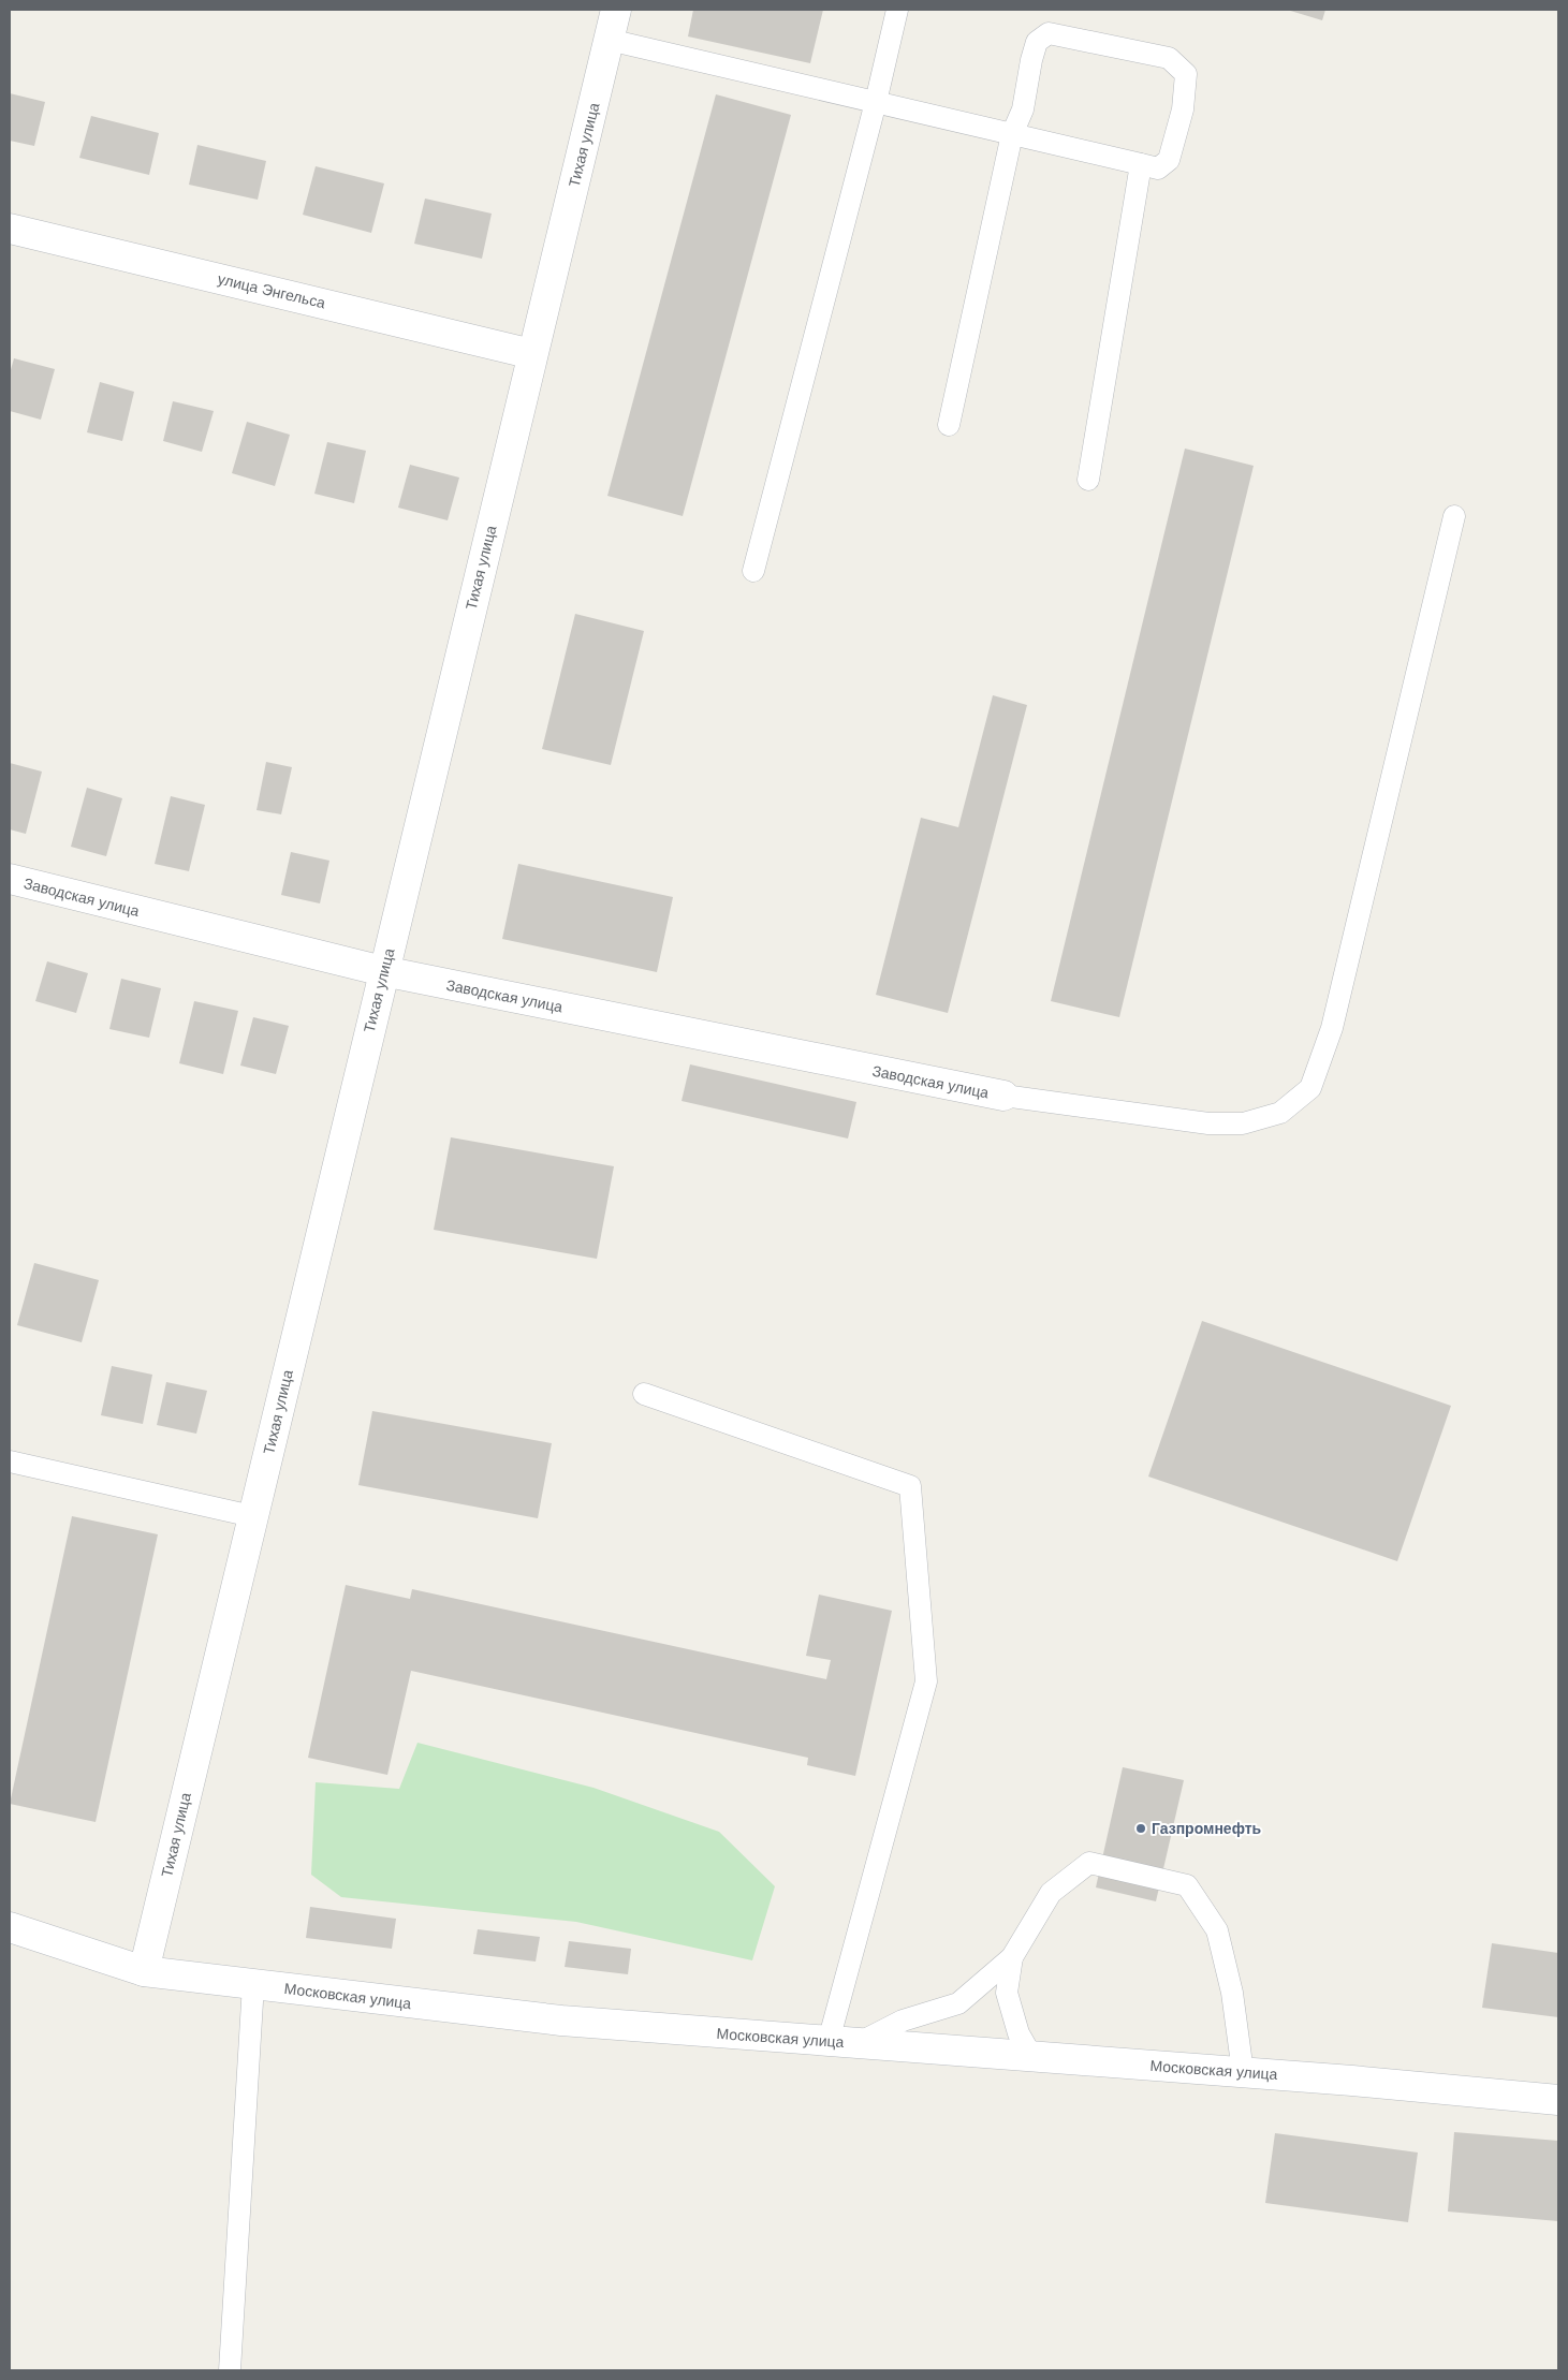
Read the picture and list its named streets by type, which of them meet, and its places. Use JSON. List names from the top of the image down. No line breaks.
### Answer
{"streets":{"street":["Тихая улица","улица Энгельса","Заводская улица","Московская улица"]},"crossings":[["Тихая улица","улица Энгельса"],["Тихая улица","Заводская улица"],["Тихая улица","Московская улица"]],"places":["Газпромнефть"]}
